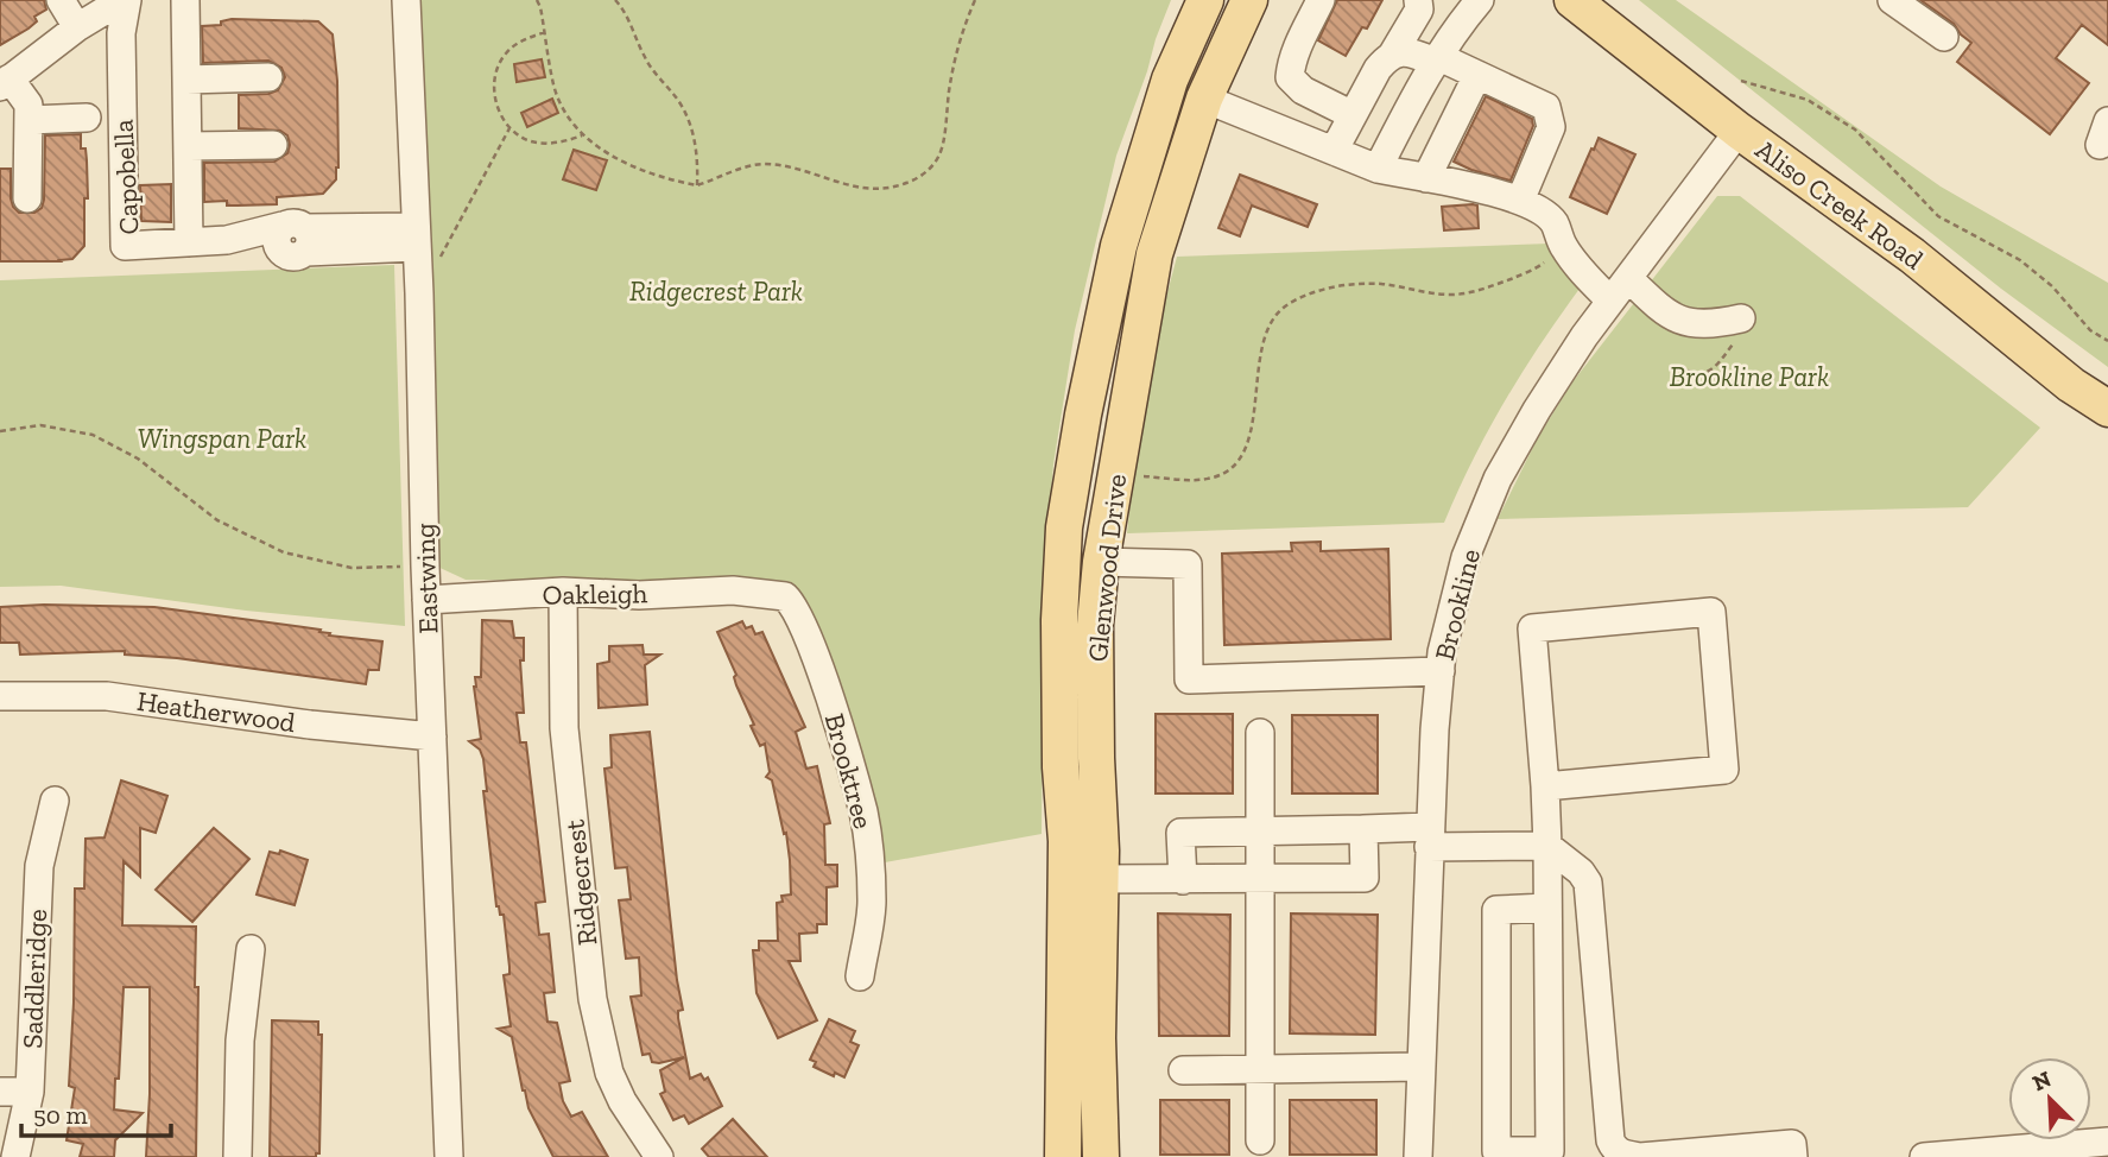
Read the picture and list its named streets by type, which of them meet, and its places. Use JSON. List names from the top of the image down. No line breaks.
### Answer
{"streets":{"main road":["Aliso Creek Road","Glenwood Drive"],"street":["Capobella","Eastwing","Oakleigh","Brookline","Heatherwood","Brooktree","Ridgecrest","Saddleridge"]},"crossings":[["Capobella","Eastwing"],["Aliso Creek Road","Brookline"],["Eastwing","Oakleigh"],["Eastwing","Heatherwood"],["Oakleigh","Brooktree"],["Oakleigh","Ridgecrest"]],"parks":["Ridgecrest Park","Brookline Park","Wingspan Park"],"scale_bar":"50 m","north":"top left"}
